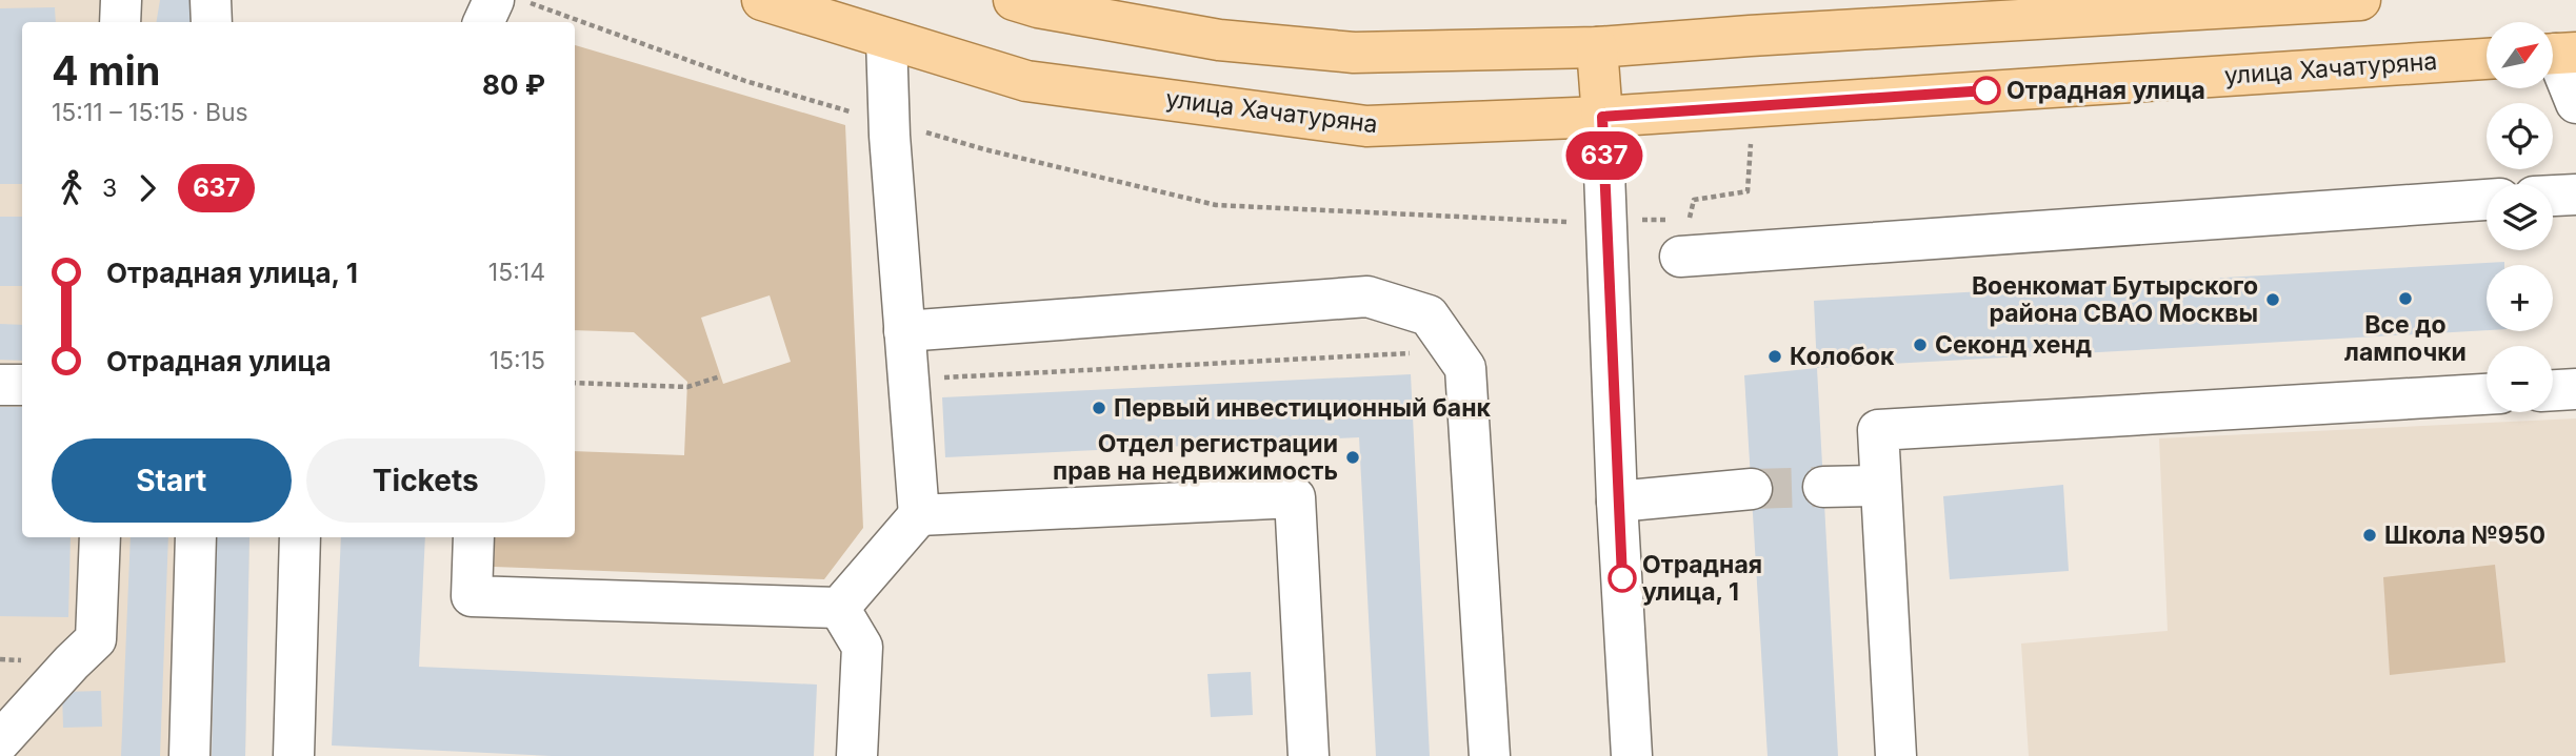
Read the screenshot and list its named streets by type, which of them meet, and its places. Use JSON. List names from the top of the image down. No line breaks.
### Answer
{"streets":{"main road":["улица Хачатуряна"]},"places":["Отрадная улица","Все до лампочки","Военкомат Бутырского района СВАО Москвы","Секонд хенд","Колобок","Первый инвестиционный банк","Отдел регистрации прав на недвижимость","Школа №950","Отрадная улица, 1"],"lines":["bus line 637"],"north":"top right","page":{"on_map":"637","map_buttons":["+","−"],"heading":["4 min","15:11 – 15:15 · Bus","80 ₽"],"legs":["3","637"],"list":[{"name":"Отрадная улица, 1","value":"15:14"},{"name":"Отрадная улица","value":"15:15"}],"buttons":["Start","Tickets"]}}
